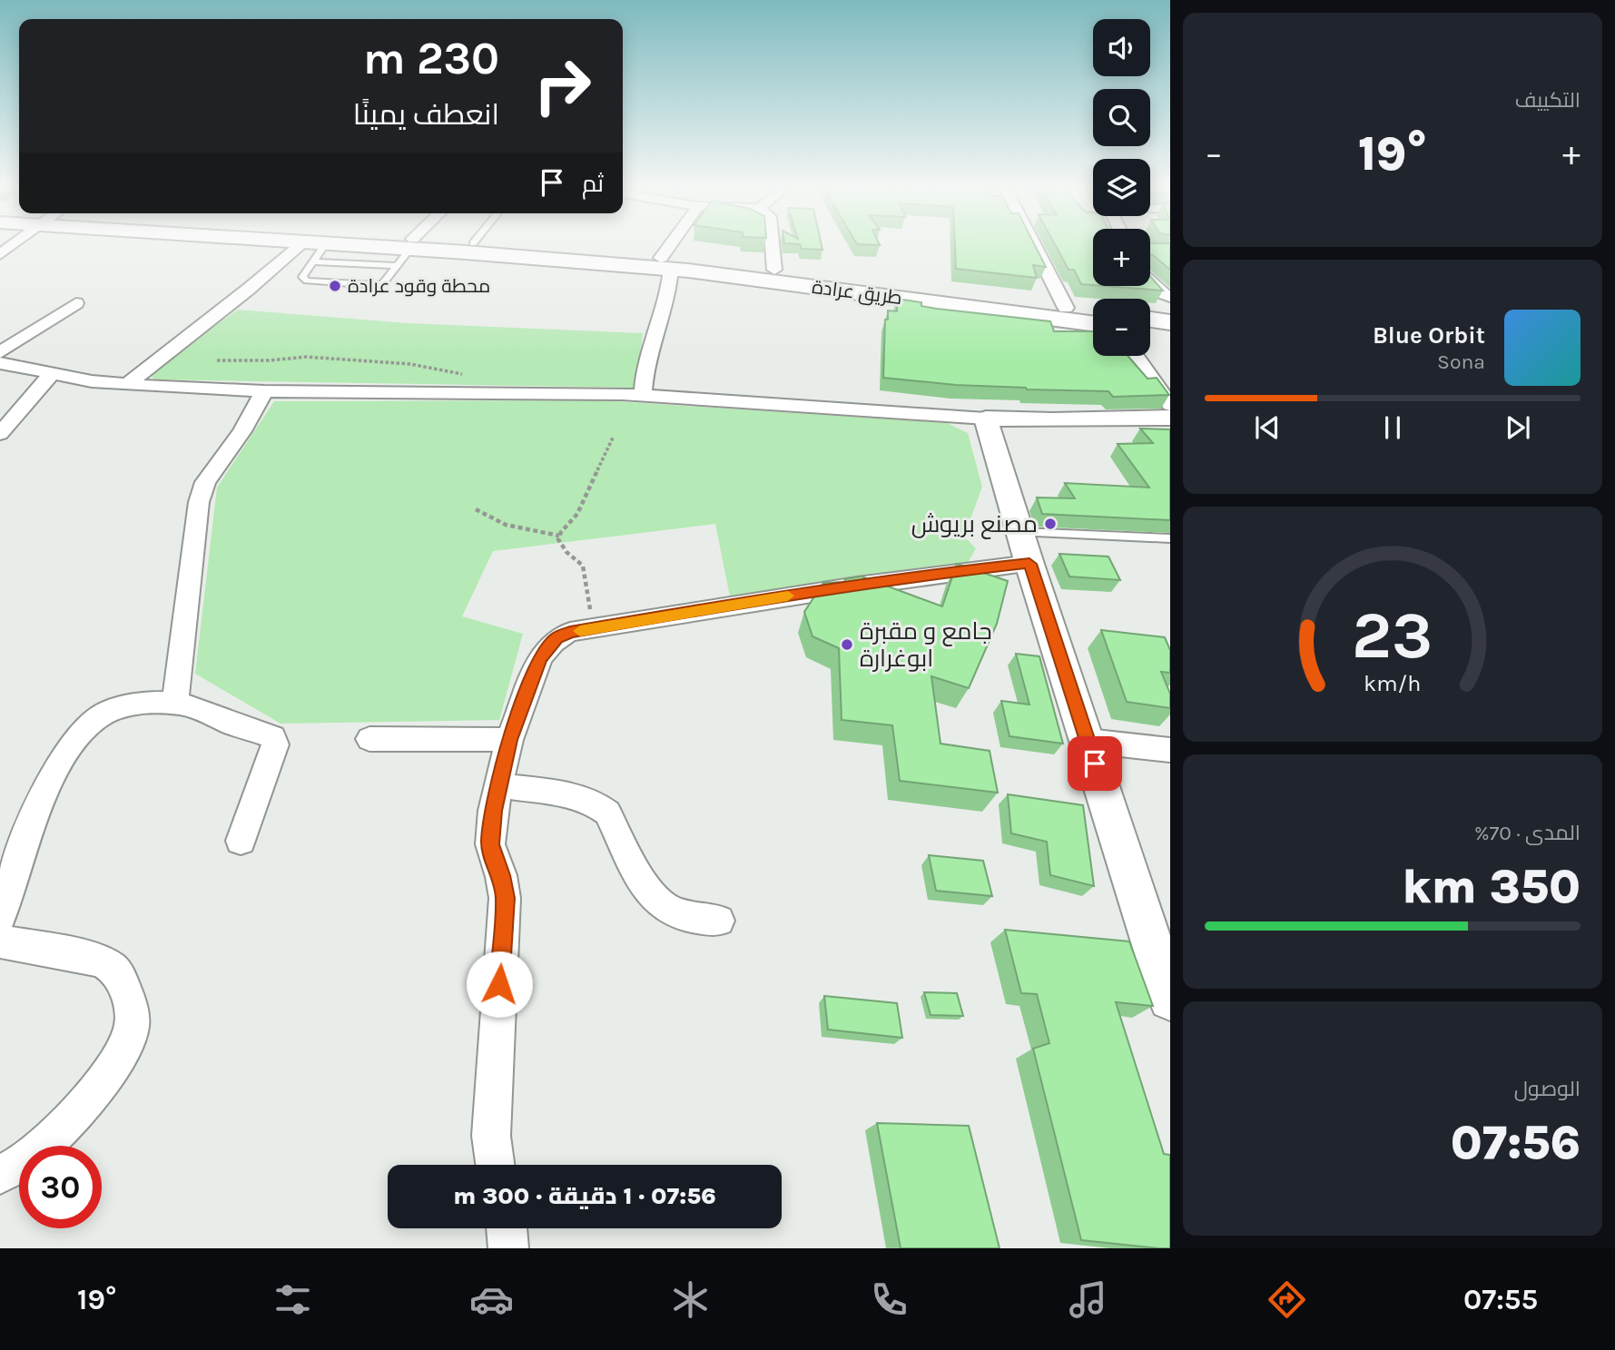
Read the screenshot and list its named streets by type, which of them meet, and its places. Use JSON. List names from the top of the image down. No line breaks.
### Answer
{"streets":{"main road":["طريق عرادة"]},"places":["محطة وقود عرادة","مصنع بريوش","جامع و مقبرة ابوغرارة"],"page":{"tile":["التكييف",["المدى · 70%","350 km"],["الوصول","07:56"]],"map_buttons":["+","−"],"turn":["230 m","انعطف يمينًا"],"heat":["−","19°","+"],"then":"ثم","song":["Blue Orbit","Sona"],"limit":"30","trip":"07:56 · 1 دقيقة · 300 m","tabs":["07:55","19°"],"gauge":["23","km/h"]}}
